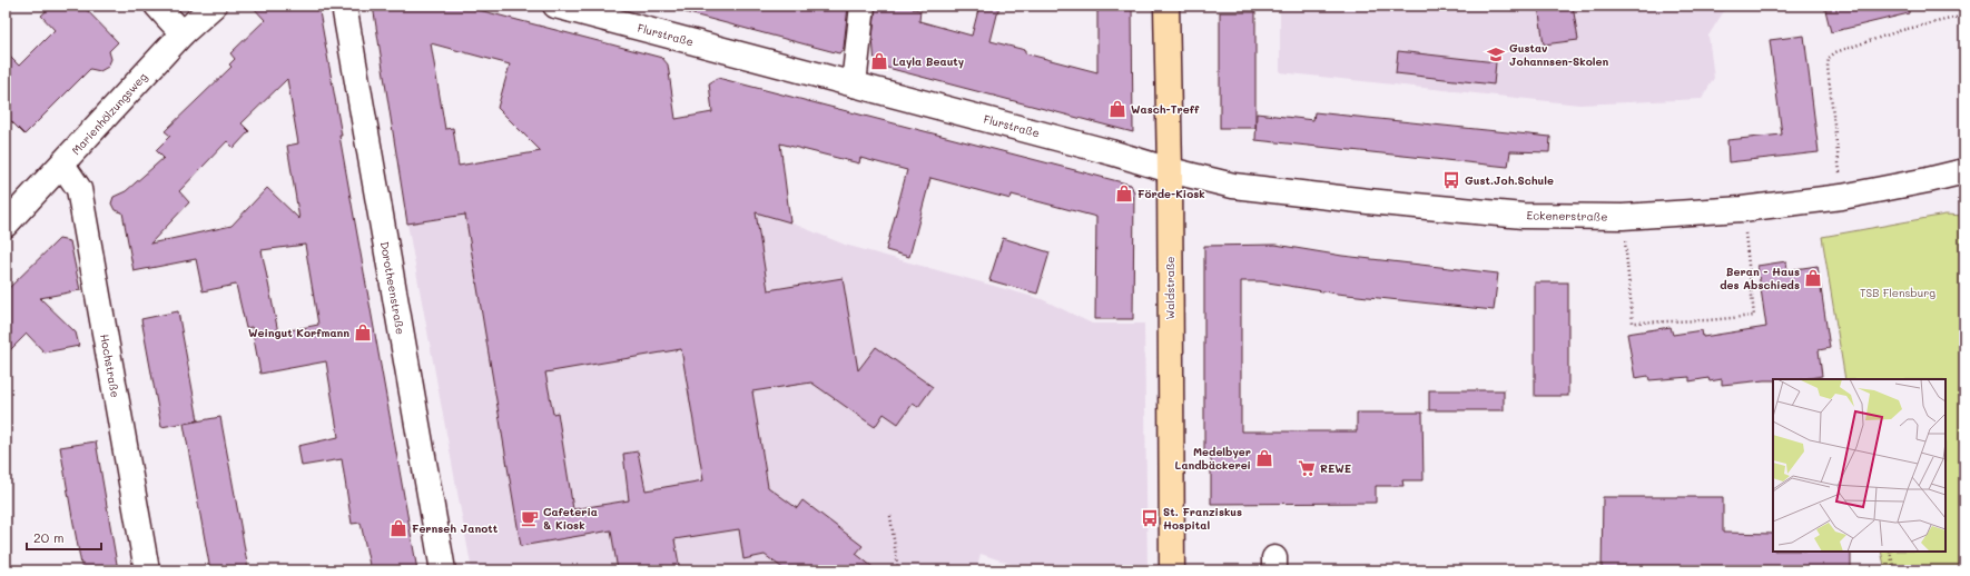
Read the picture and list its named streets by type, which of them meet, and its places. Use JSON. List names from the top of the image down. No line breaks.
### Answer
{"streets":{"main road":["Waldstraße"],"street":["Flurstraße","Marienhölzungsweg","Eckenerstraße","Dorotheenstraße","Hochstraße"]},"crossings":[["Flurstraße","Eckenerstraße"],["Flurstraße","Waldstraße"],["Marienhölzungsweg","Hochstraße"],["Eckenerstraße","Waldstraße"]],"parks":["TSB Flensburg"],"places":{"school or university":["Gustav Johannsen-Skolen"],"shop":["Layla Beauty","Wasch-Treff","Förde-Kiosk","Beran - Haus des Abschieds","Weingut Korfmann","Medelbyer Landbäckerei","Fernseh Janott"],"bus stop":["Gust.Joh.Schule","St. Franziskus Hospital"],"supermarket":["REWE"],"cafe":["Cafeteria & Kiosk"]},"scale_bar":"20 m"}
